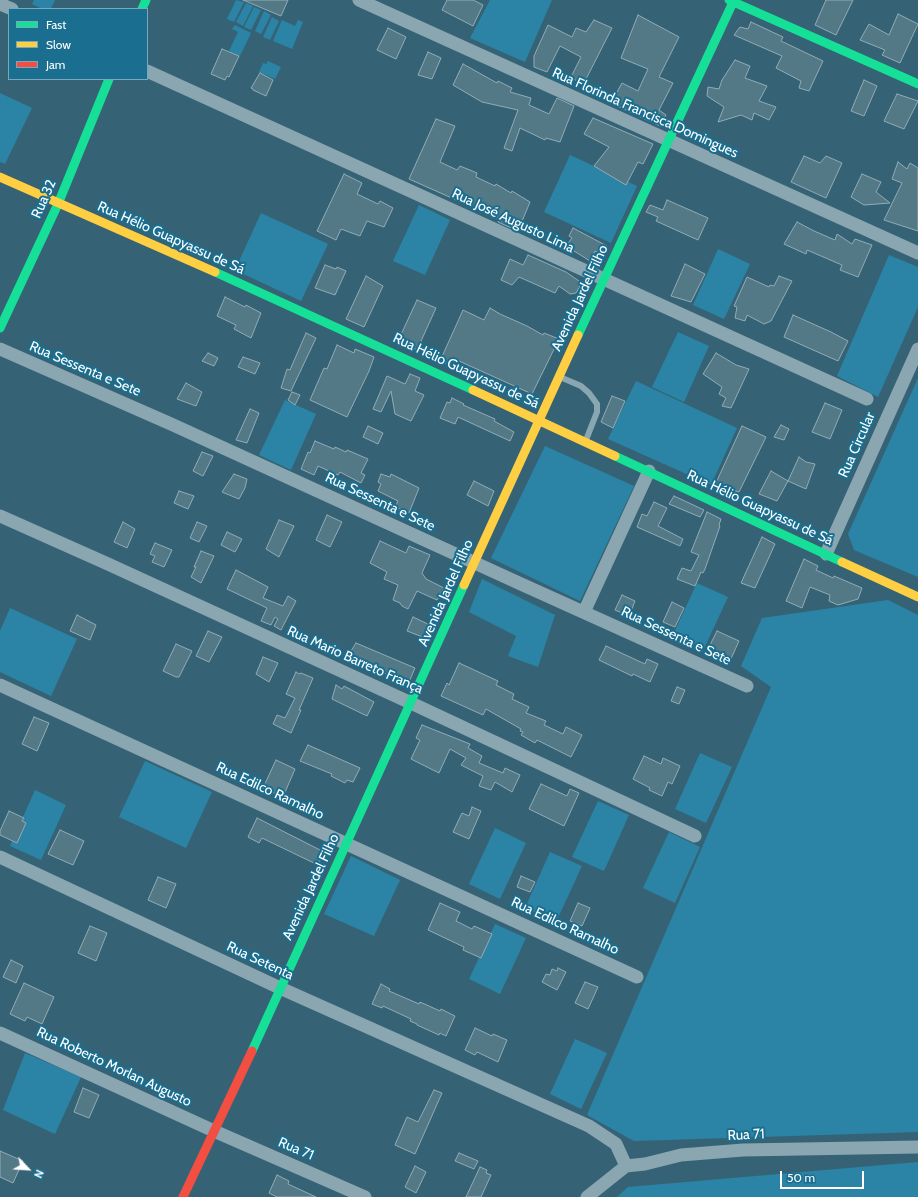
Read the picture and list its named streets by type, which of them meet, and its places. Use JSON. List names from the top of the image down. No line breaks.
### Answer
{"streets":{"main road":["Rua 32","Rua Hélio Guapyassu de Sá","Avenida Jardel Filho"],"street":["Rua Florinda Francisca Domingues","Rua José Augusto Lima","Rua Sessenta e Sete","Rua Circular","Rua Mario Barreto França","Rua Edilco Ramalho","Rua Setenta","Rua Roberto Morlan Augusto","Rua 71"]},"crossings":[["Rua Florinda Francisca Domingues","Avenida Jardel Filho"],["Rua 32","Rua Hélio Guapyassu de Sá"],["Rua José Augusto Lima","Avenida Jardel Filho"],["Rua Hélio Guapyassu de Sá","Avenida Jardel Filho"],["Rua Hélio Guapyassu de Sá","Rua Circular"],["Avenida Jardel Filho","Rua Sessenta e Sete"],["Avenida Jardel Filho","Rua Mario Barreto França"],["Avenida Jardel Filho","Rua Edilco Ramalho"],["Avenida Jardel Filho","Rua Setenta"],["Avenida Jardel Filho","Rua Roberto Morlan Augusto"],["Avenida Jardel Filho","Rua 71"],["Rua Setenta","Rua 71"],["Rua Roberto Morlan Augusto","Rua 71"]],"legend":["Fast","Slow","Jam"],"scale_bar":"50 m","north":"bottom right"}
